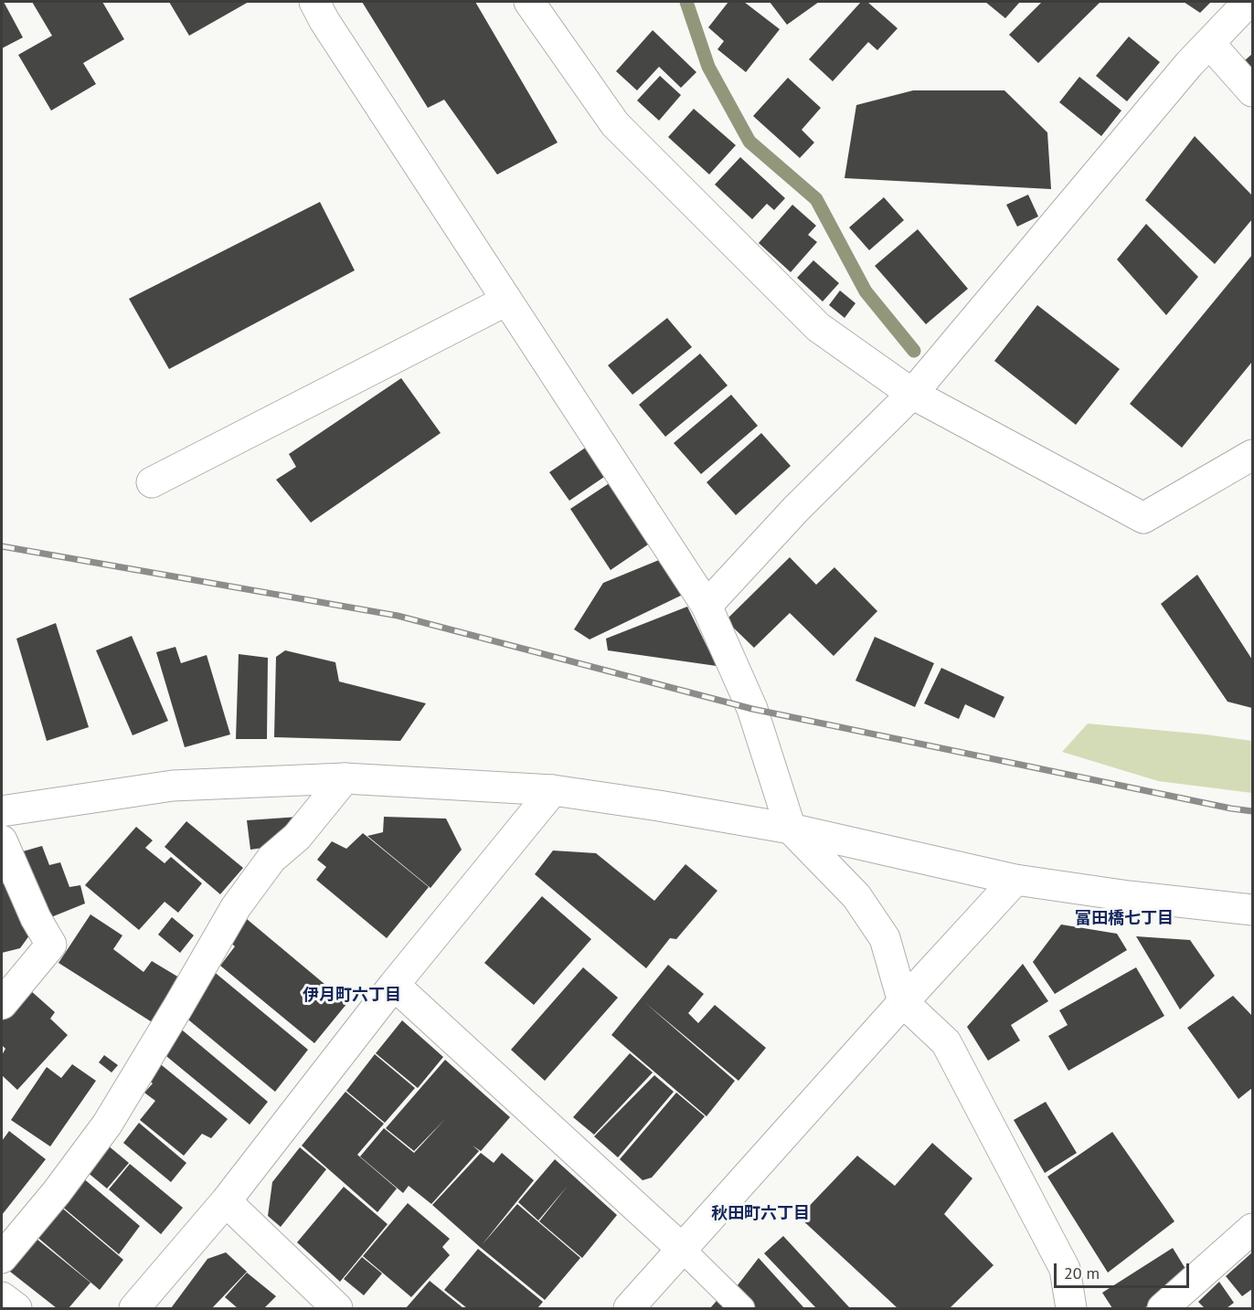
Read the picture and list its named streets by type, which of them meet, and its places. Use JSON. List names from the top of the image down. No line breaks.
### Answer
{"districts":["富田橋七丁目","伊月町六丁目","秋田町六丁目"],"scale_bar":"20 m"}
